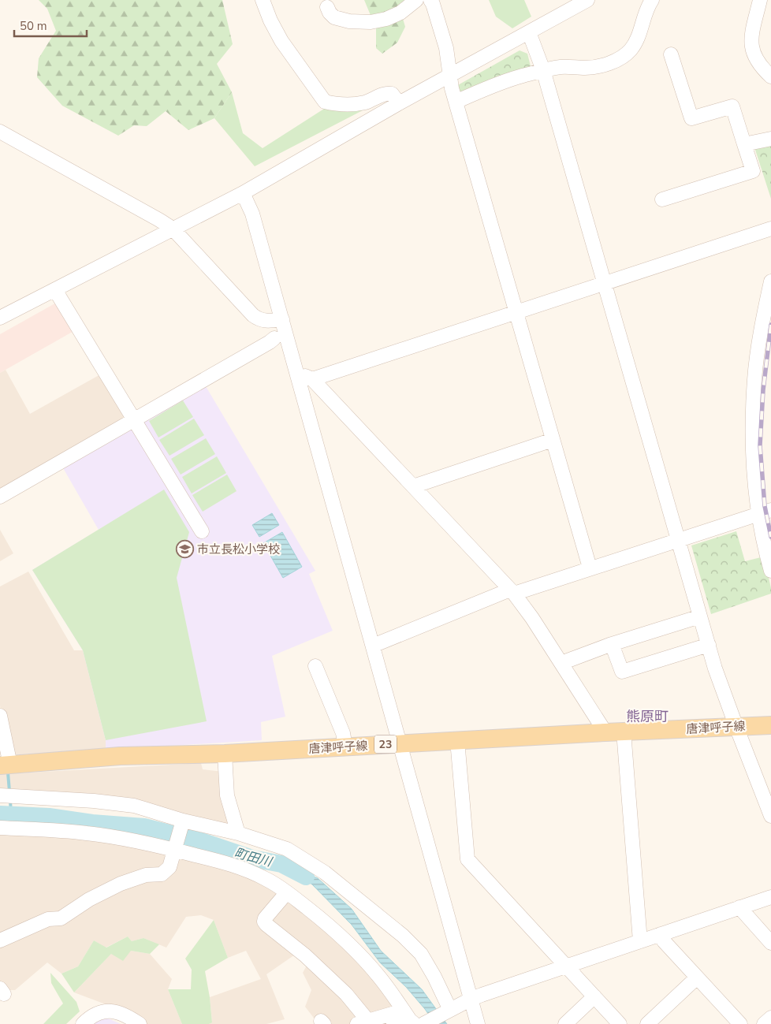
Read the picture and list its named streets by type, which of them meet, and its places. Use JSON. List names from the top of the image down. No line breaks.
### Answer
{"streets":{"main road":["唐津呼子線","23"]},"districts":["熊原町"],"water":["町田川"],"places":{"school or university":["市立長松小学校"]},"scale_bar":"50 m"}
